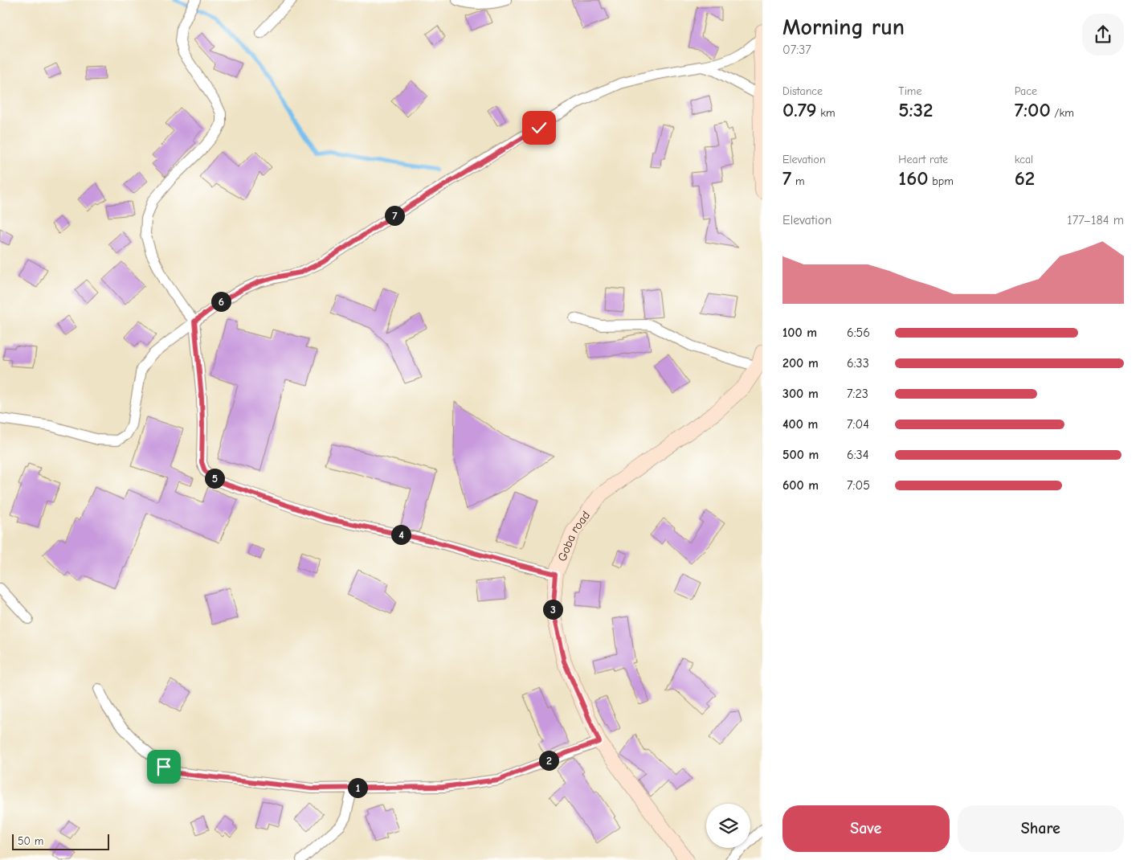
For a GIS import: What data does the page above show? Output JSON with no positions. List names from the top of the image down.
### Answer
{
  "streets": {
    "street": ["Goba road"]
  },
  "scale_bar": "50 m",
  "page": {
    "heading": ["Morning run", "07:37"],
    "stats": [
      ["Distance", "0.79 km"],
      ["Time", "5:32"],
      ["Pace", "7:00 /km"],
      ["Elevation", "7 m"],
      ["Heart rate", "160 bpm"],
      ["kcal", "62"]
    ],
    "chart": ["Elevation", "177–184 m"],
    "pins": [
      "7",
      "6",
      "5",
      "4",
      "3",
      "2",
      "1"
    ],
    "list": [
      {
        "name": "100 m",
        "note": "6:56"
      },
      {
        "name": "200 m",
        "note": "6:33"
      },
      {
        "name": "300 m",
        "note": "7:23"
      },
      {
        "name": "400 m",
        "note": "7:04"
      },
      {
        "name": "500 m",
        "note": "6:34"
      },
      {
        "name": "600 m",
        "note": "7:05"
      }
    ],
    "buttons": ["Save", "Share"],
    "scale": "50 m"
  }
}
